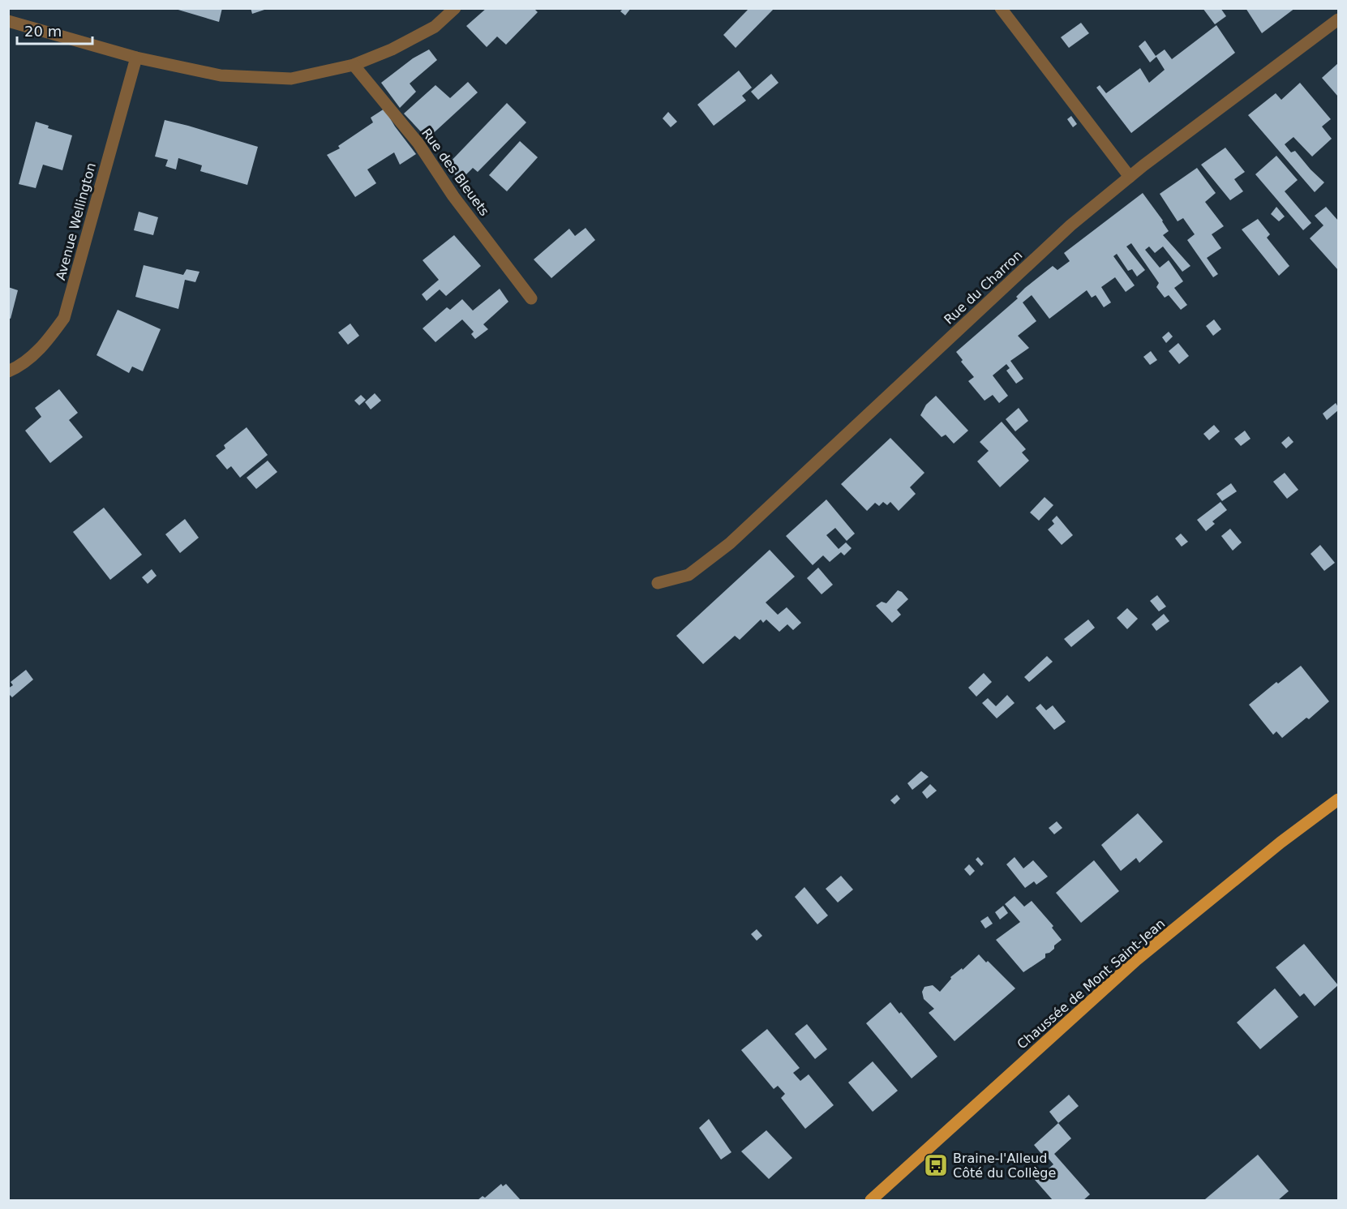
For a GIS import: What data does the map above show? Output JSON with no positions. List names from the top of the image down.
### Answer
{
  "streets": {
    "main road": ["Chaussée de Mont Saint-Jean"],
    "street": ["Rue des Bleuets", "Avenue Wellington", "Rue du Charron"]
  },
  "places": {
    "bus stop": ["Braine-l'Alleud Côté du Collège"]
  },
  "scale_bar": "20 m"
}
